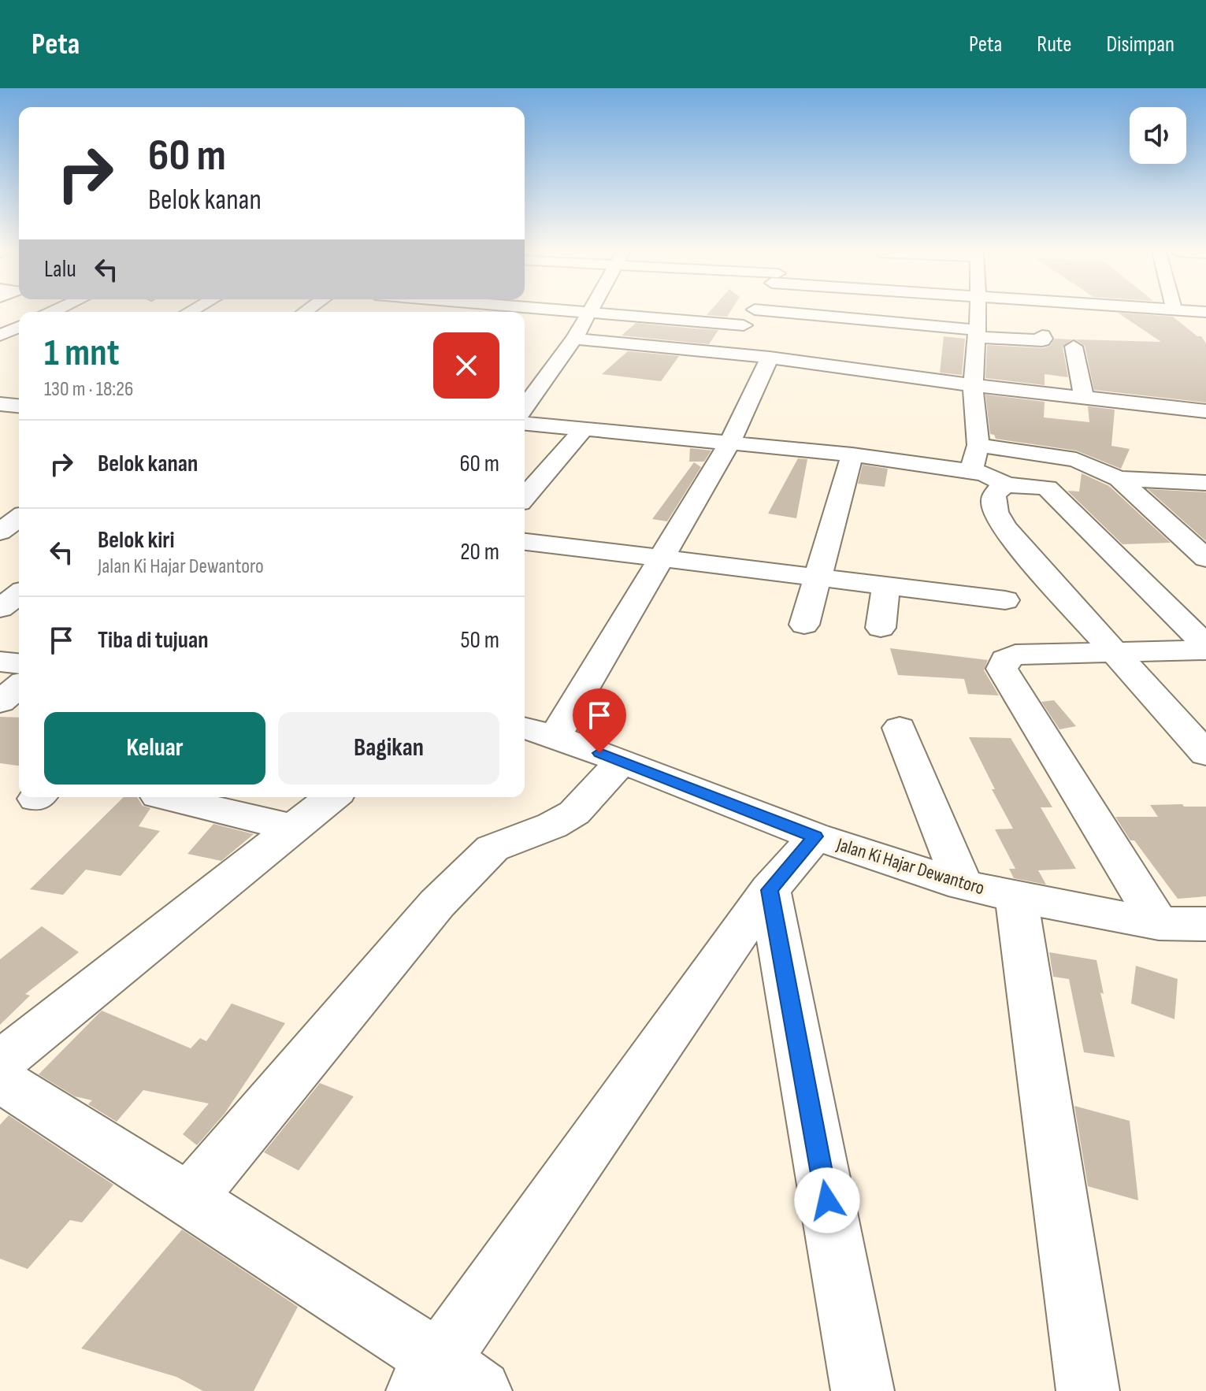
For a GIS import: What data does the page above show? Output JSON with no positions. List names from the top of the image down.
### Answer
{
  "streets": {
    "street": ["Jalan Ki Hajar Dewantoro"]
  },
  "page": {
    "header": "Peta",
    "nav": ["Peta", "Rute", "Disimpan"],
    "turn": ["60 m", "Belok kanan"],
    "then": "Lalu",
    "heading": ["1 mnt", "130 m · 18:26"],
    "list": [
      {
        "name": "Belok kanan",
        "value": "60 m"
      },
      {
        "name": "Belok kiri",
        "note": "Jalan Ki Hajar Dewantoro",
        "value": "20 m"
      },
      {
        "name": "Tiba di tujuan",
        "value": "50 m"
      }
    ],
    "buttons": ["Keluar", "Bagikan"]
  }
}
